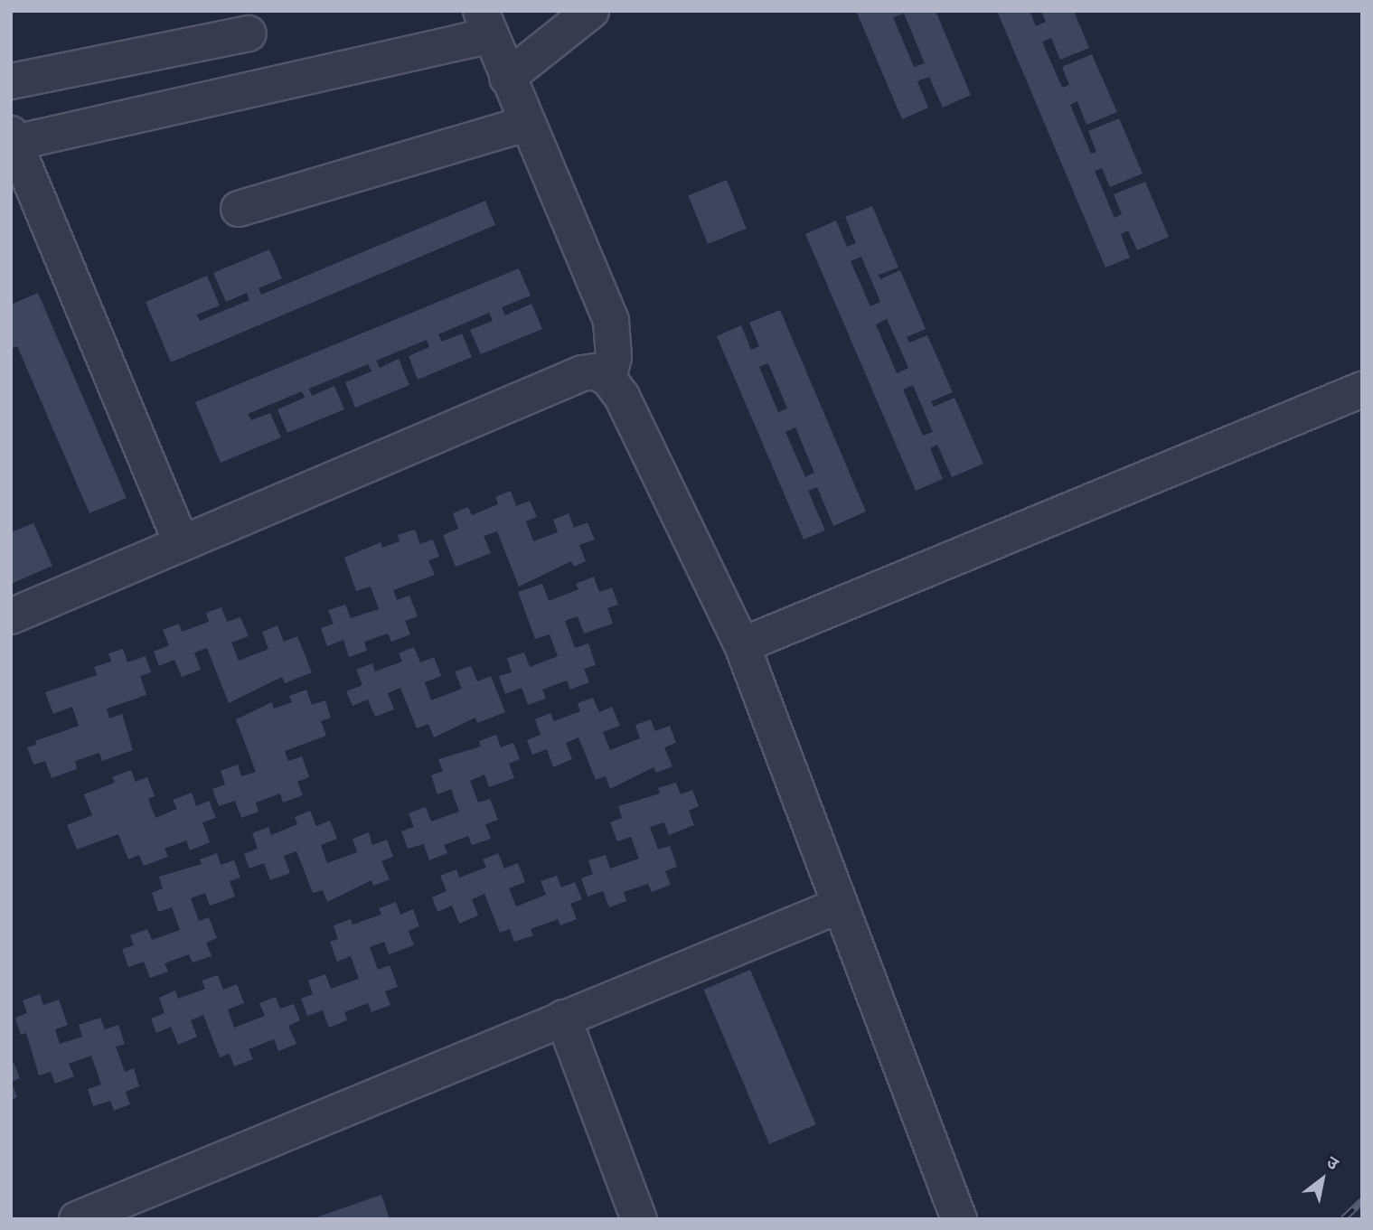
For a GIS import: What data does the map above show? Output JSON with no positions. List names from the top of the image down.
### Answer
{
  "north": "top right"
}
